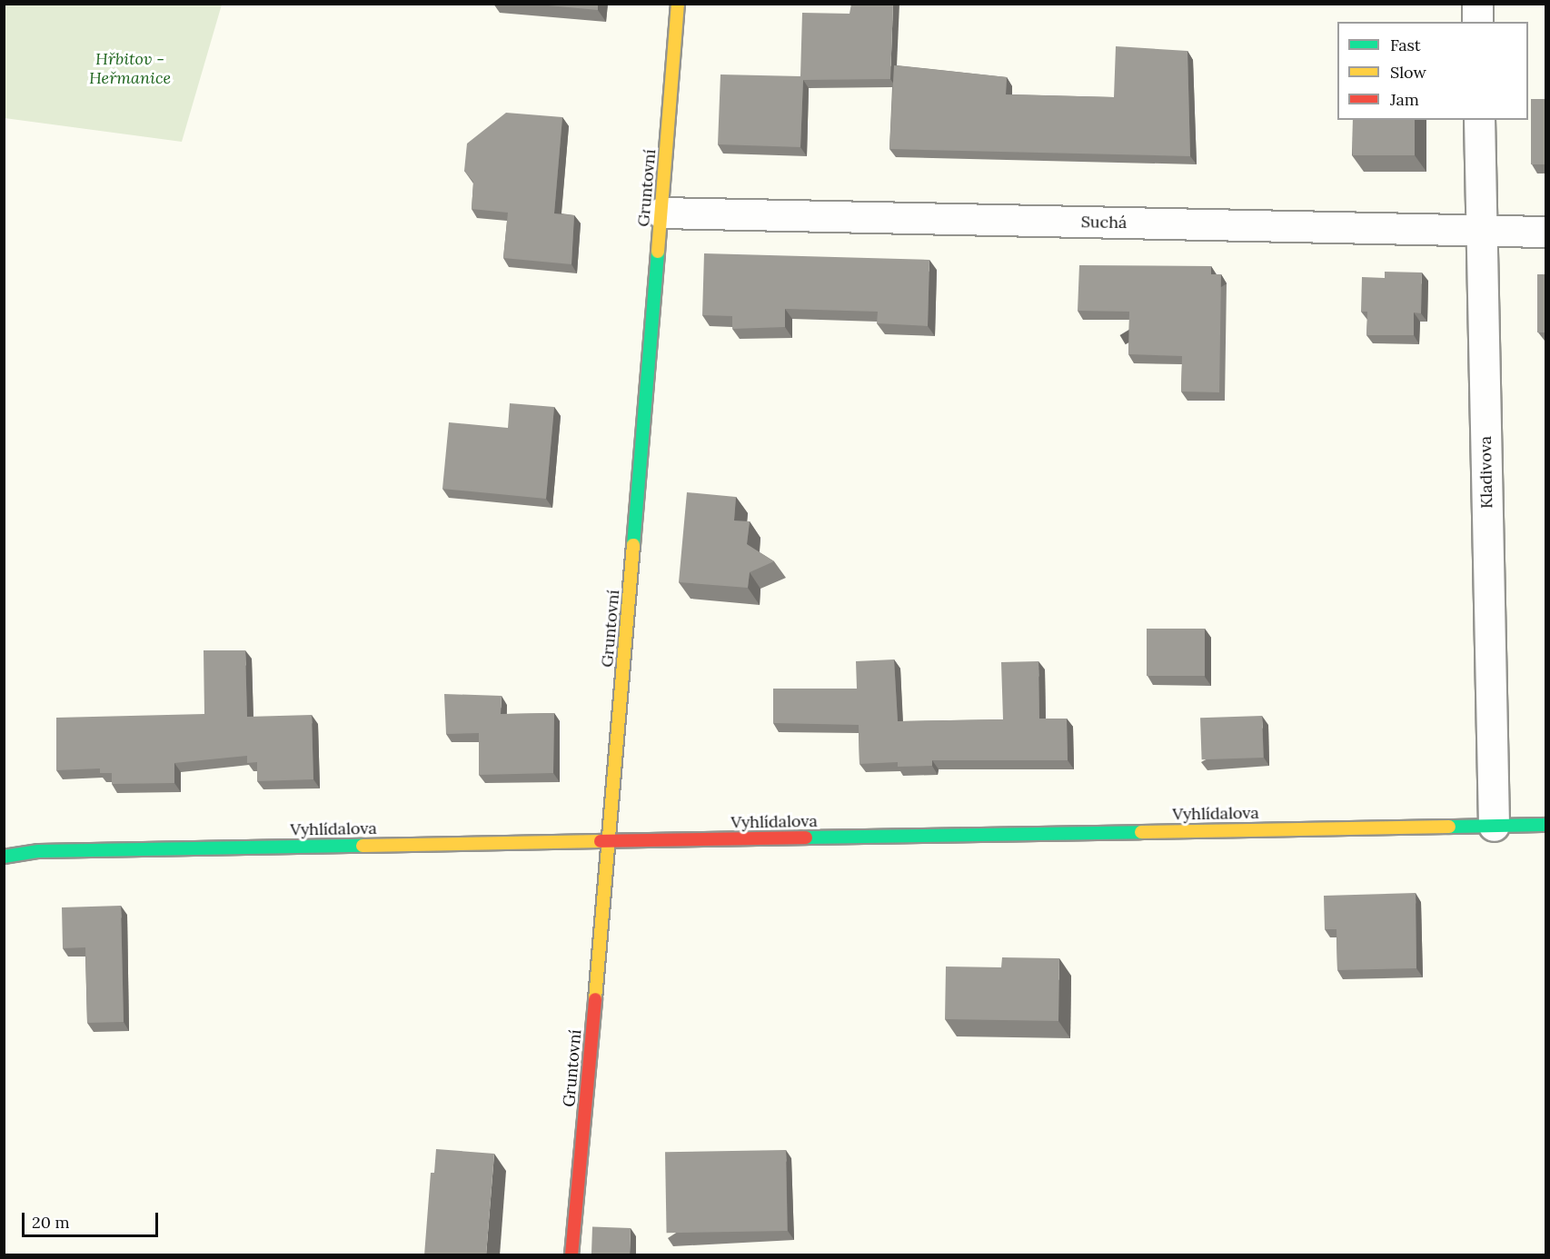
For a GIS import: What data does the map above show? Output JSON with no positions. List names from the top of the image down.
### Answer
{
  "streets": {
    "street": [
      "Gruntovní",
      "Suchá",
      "Kladivova",
      "Vyhlídalova"
    ]
  },
  "crossings": [
    ["Gruntovní", "Suchá"],
    ["Gruntovní", "Vyhlídalova"],
    ["Suchá", "Kladivova"],
    ["Kladivova", "Vyhlídalova"]
  ],
  "parks": ["Hřbitov - Heřmanice"],
  "legend": ["Fast", "Slow", "Jam"],
  "scale_bar": "20 m"
}
